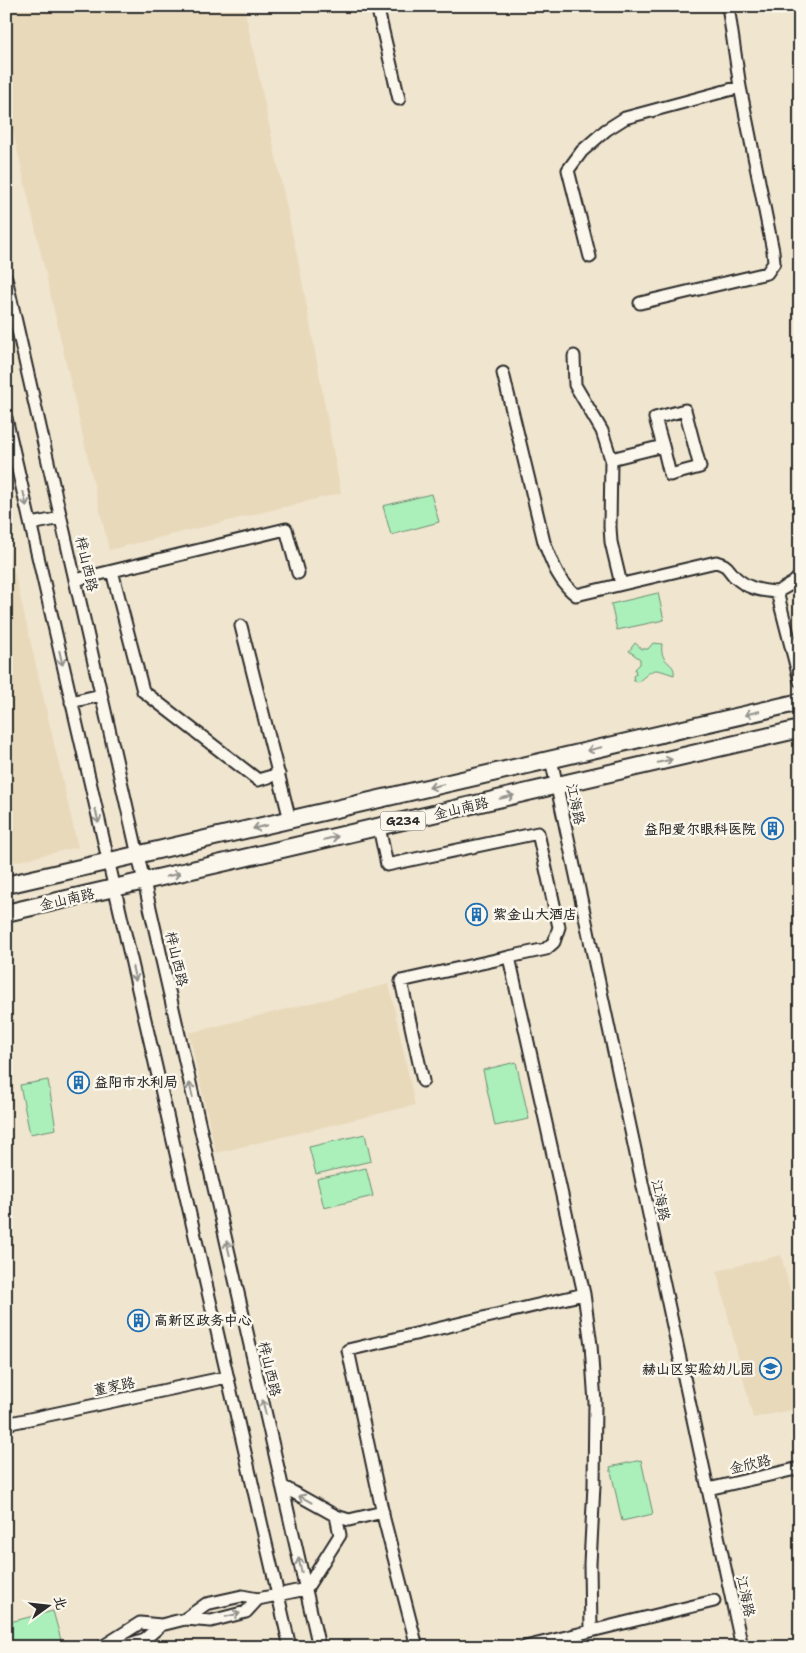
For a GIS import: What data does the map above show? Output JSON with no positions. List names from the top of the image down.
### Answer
{
  "streets": {
    "highway": ["金山南路", "G234"],
    "street": [
      "梓山西路",
      "江海路",
      "董家路",
      "金欣路"
    ]
  },
  "crossings": [
    ["梓山西路", "金山南路"],
    ["江海路", "金山南路"],
    ["江海路", "金欣路"]
  ],
  "places": {
    "building": [
      "益阳爱尔眼科医院",
      "紫金山大酒店",
      "益阳市水利局",
      "高新区政务中心"
    ],
    "school or university": ["赫山区实验幼儿园"]
  },
  "north": "right"
}
